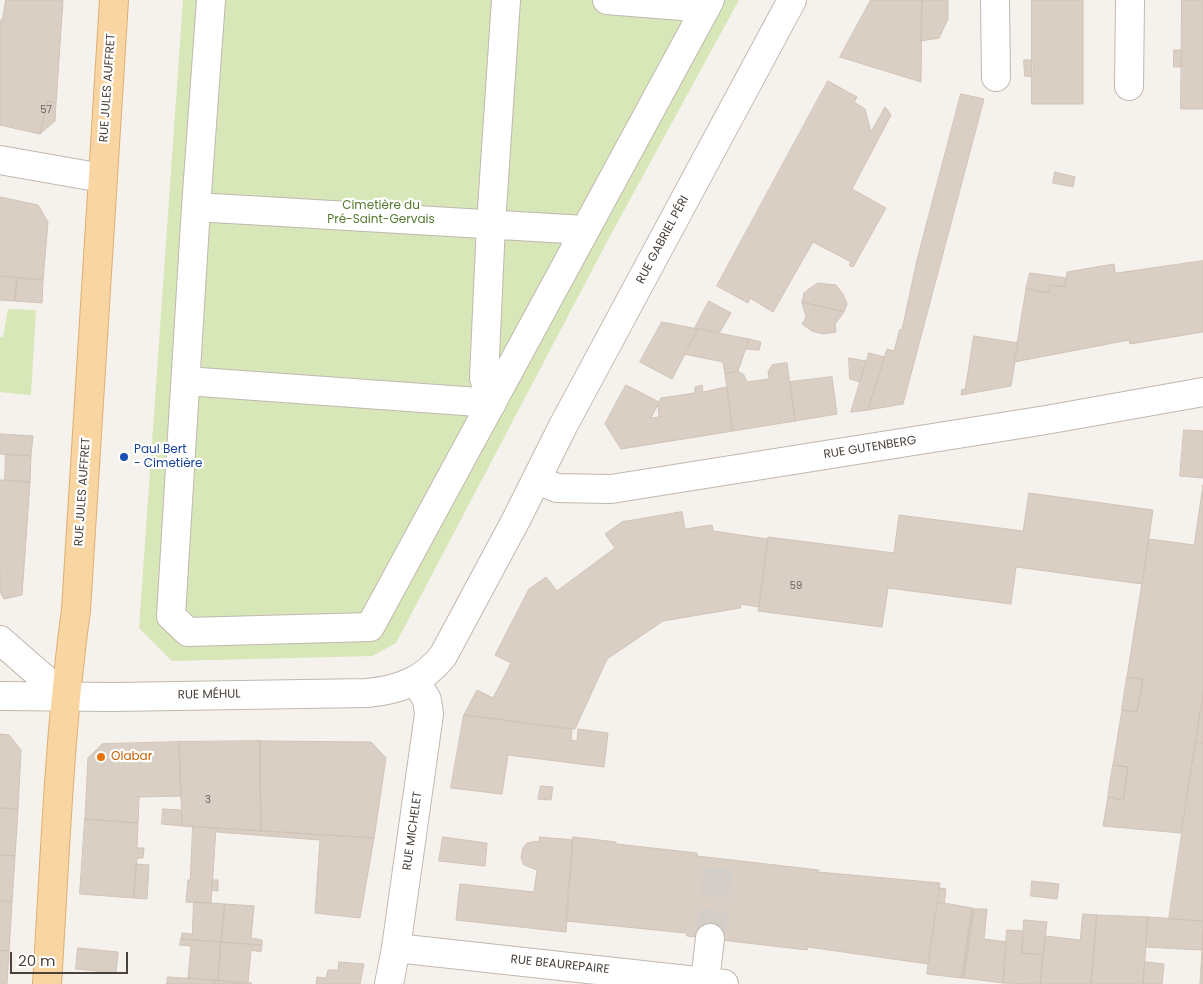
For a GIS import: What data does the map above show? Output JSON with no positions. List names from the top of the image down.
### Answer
{
  "streets": {
    "main road": ["RUE JULES AUFFRET"],
    "street": [
      "RUE GABRIEL PÉRI",
      "RUE GUTENBERG",
      "RUE MÉHUL",
      "RUE MICHELET",
      "RUE BEAUREPAIRE"
    ]
  },
  "crossings": [
    ["RUE JULES AUFFRET", "RUE MÉHUL"],
    ["RUE GABRIEL PÉRI", "RUE GUTENBERG"],
    ["RUE GABRIEL PÉRI", "RUE MÉHUL"],
    ["RUE GABRIEL PÉRI", "RUE MICHELET"],
    ["RUE MÉHUL", "RUE MICHELET"],
    ["RUE MICHELET", "RUE BEAUREPAIRE"]
  ],
  "parks": ["Cimetière du Pré-Saint-Gervais"],
  "places": ["Paul Bert - Cimetière", "Olabar"],
  "house_numbers": ["57", "59", "3"],
  "scale_bar": "20 m"
}
